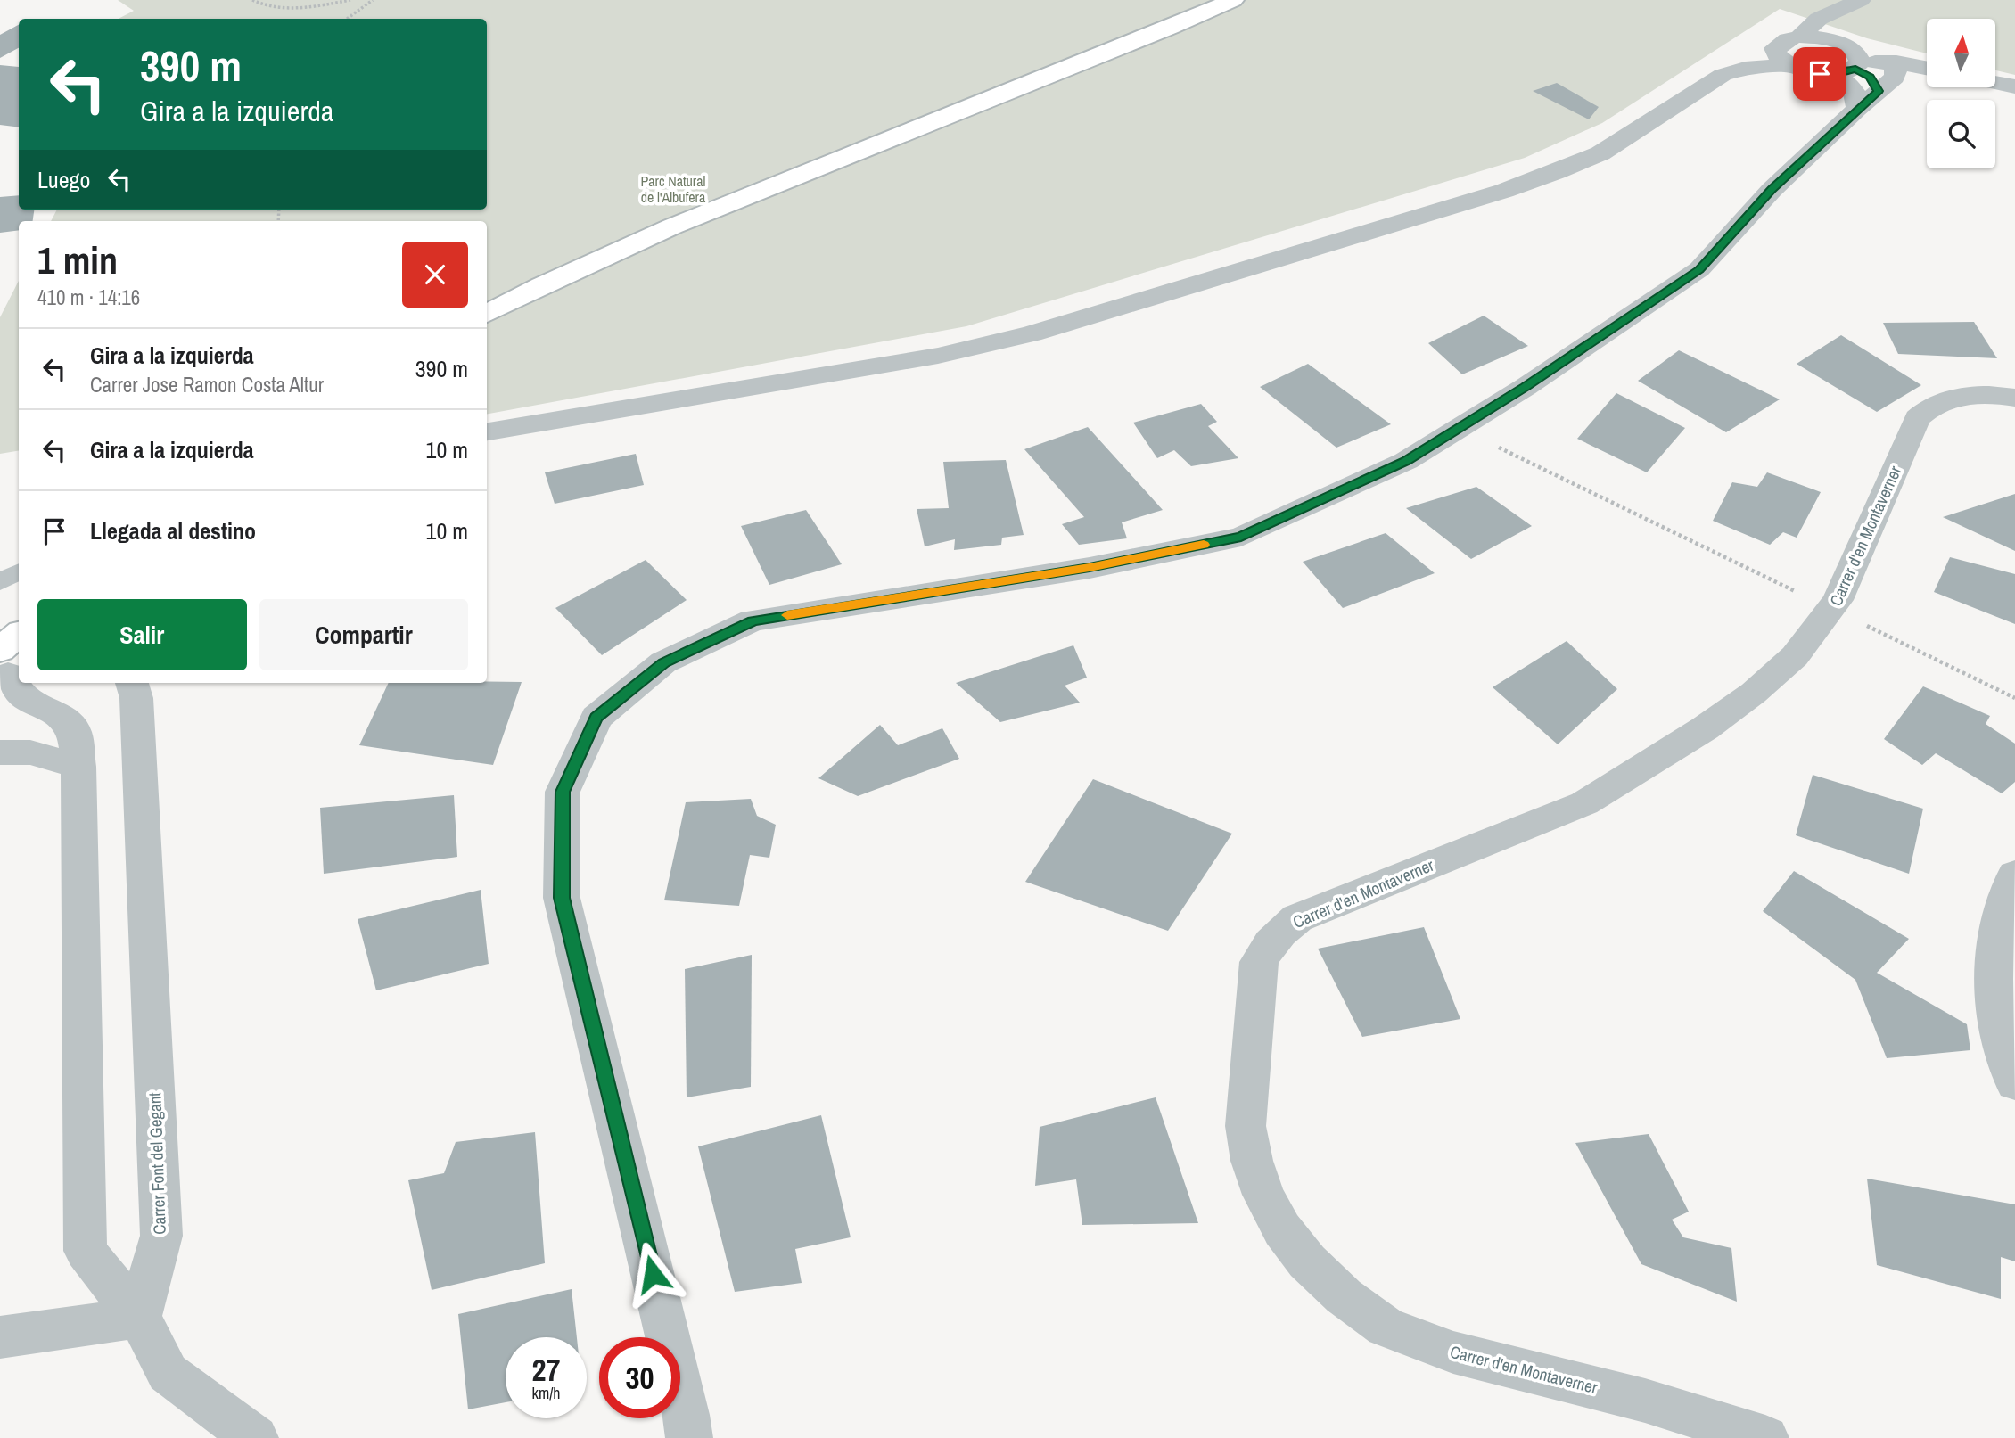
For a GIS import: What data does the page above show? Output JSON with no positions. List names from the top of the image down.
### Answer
{
  "streets": {
    "street": ["Carrer d'en Montaverner", "Carrer Font del Gegant"]
  },
  "parks": ["Parc Natural de l'Albufera"],
  "north": "top",
  "page": {
    "turn": ["390 m", "Gira a la izquierda"],
    "then": "Luego",
    "heading": ["1 min", "410 m · 14:16"],
    "list": [
      {
        "name": "Gira a la izquierda",
        "note": "Carrer Jose Ramon Costa Altur",
        "value": "390 m"
      },
      {
        "name": "Gira a la izquierda",
        "value": "10 m"
      },
      {
        "name": "Llegada al destino",
        "value": "10 m"
      }
    ],
    "buttons": ["Salir", "Compartir"],
    "speed": "27 km/h",
    "limit": "30"
  }
}
